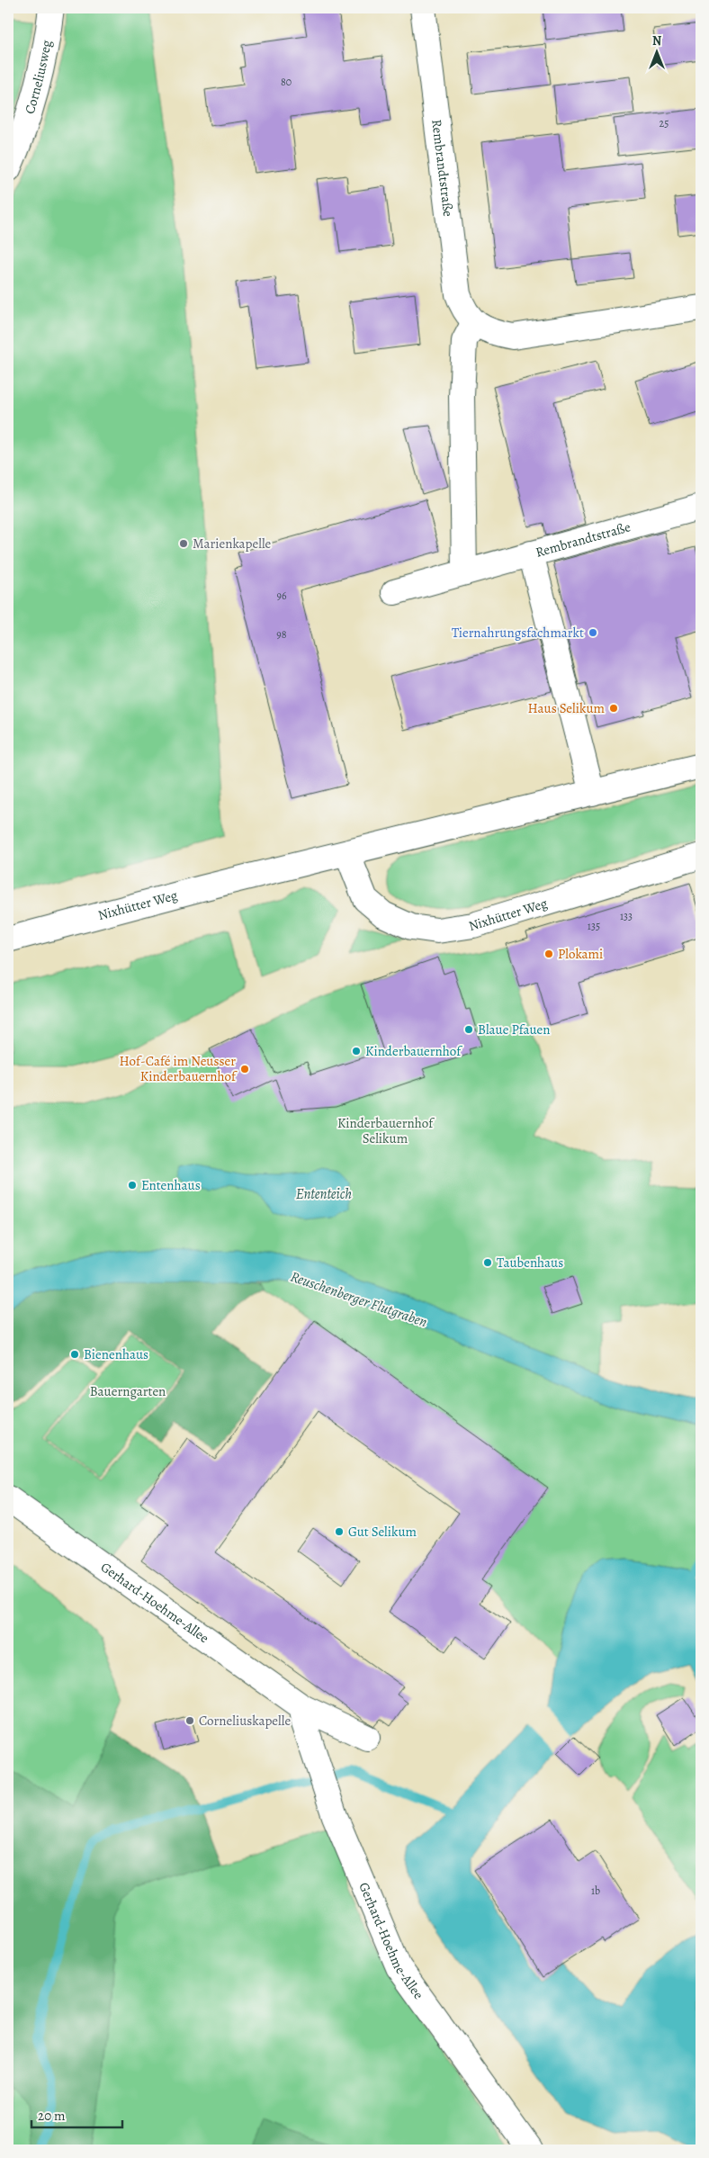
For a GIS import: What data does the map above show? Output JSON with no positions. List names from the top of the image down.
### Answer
{
  "streets": {
    "street": [
      "Corneliusweg",
      "Rembrandtstraße",
      "Nixhütter Weg",
      "Gerhard-Hoehme-Allee"
    ]
  },
  "water": ["Ententeich", "Reuschenberger Flutgraben"],
  "parks": ["Kinderbauernhof Selikum", "Bauerngarten"],
  "places": [
    "Marienkapelle",
    "Tiernahrungsfachmarkt",
    "Haus Selikum",
    "Plokami",
    "Blaue Pfauen",
    "Kinderbauernhof",
    "Hof-Café im Neusser Kinderbauernhof",
    "Entenhaus",
    "Taubenhaus",
    "Bienenhaus",
    "Gut Selikum",
    "Corneliuskapelle"
  ],
  "house_numbers": [
    "80",
    "25",
    "96",
    "98",
    "133",
    "135",
    "1b"
  ],
  "scale_bar": "20 m",
  "north": "top"
}
